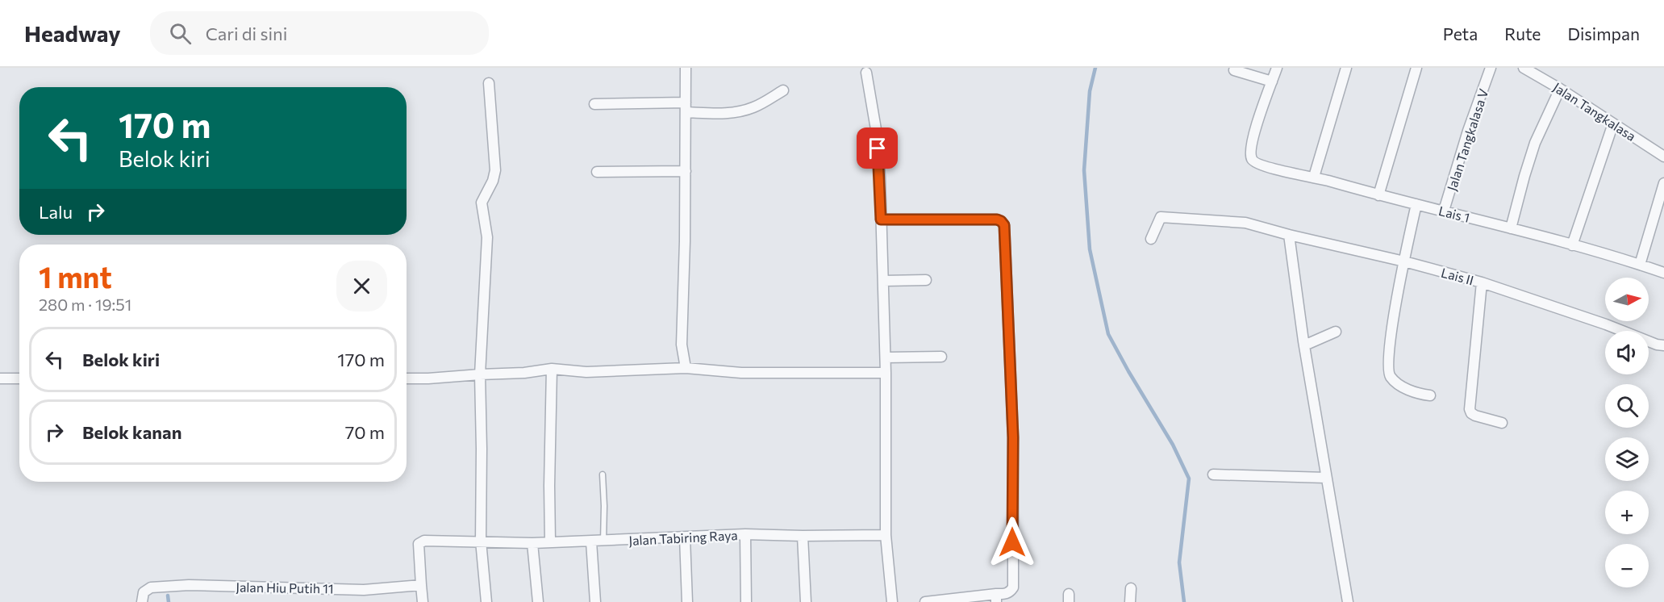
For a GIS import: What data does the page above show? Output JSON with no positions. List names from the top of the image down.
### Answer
{
  "streets": {
    "street": [
      "Jalan Tangkalasa",
      "Jalan Tangkalasa V",
      "Lais 1",
      "Lais II",
      "Jalan Tabiring Raya",
      "Jalan Hiu Putih 11"
    ]
  },
  "crossings": [
    ["Jalan Tangkalasa V", "Lais 1"],
    ["Jalan Tabiring Raya", "Jalan Hiu Putih 11"]
  ],
  "north": "right",
  "page": {
    "header": "Headway",
    "search": "Cari di sini",
    "nav": ["Peta", "Rute", "Disimpan"],
    "turn": ["170 m", "Belok kiri"],
    "then": "Lalu",
    "heading": ["1 mnt", "280 m · 19:51"],
    "map_buttons": ["+", "−"],
    "list": [
      {
        "name": "Belok kiri",
        "value": "170 m"
      },
      {
        "name": "Belok kanan",
        "value": "70 m"
      }
    ]
  }
}
